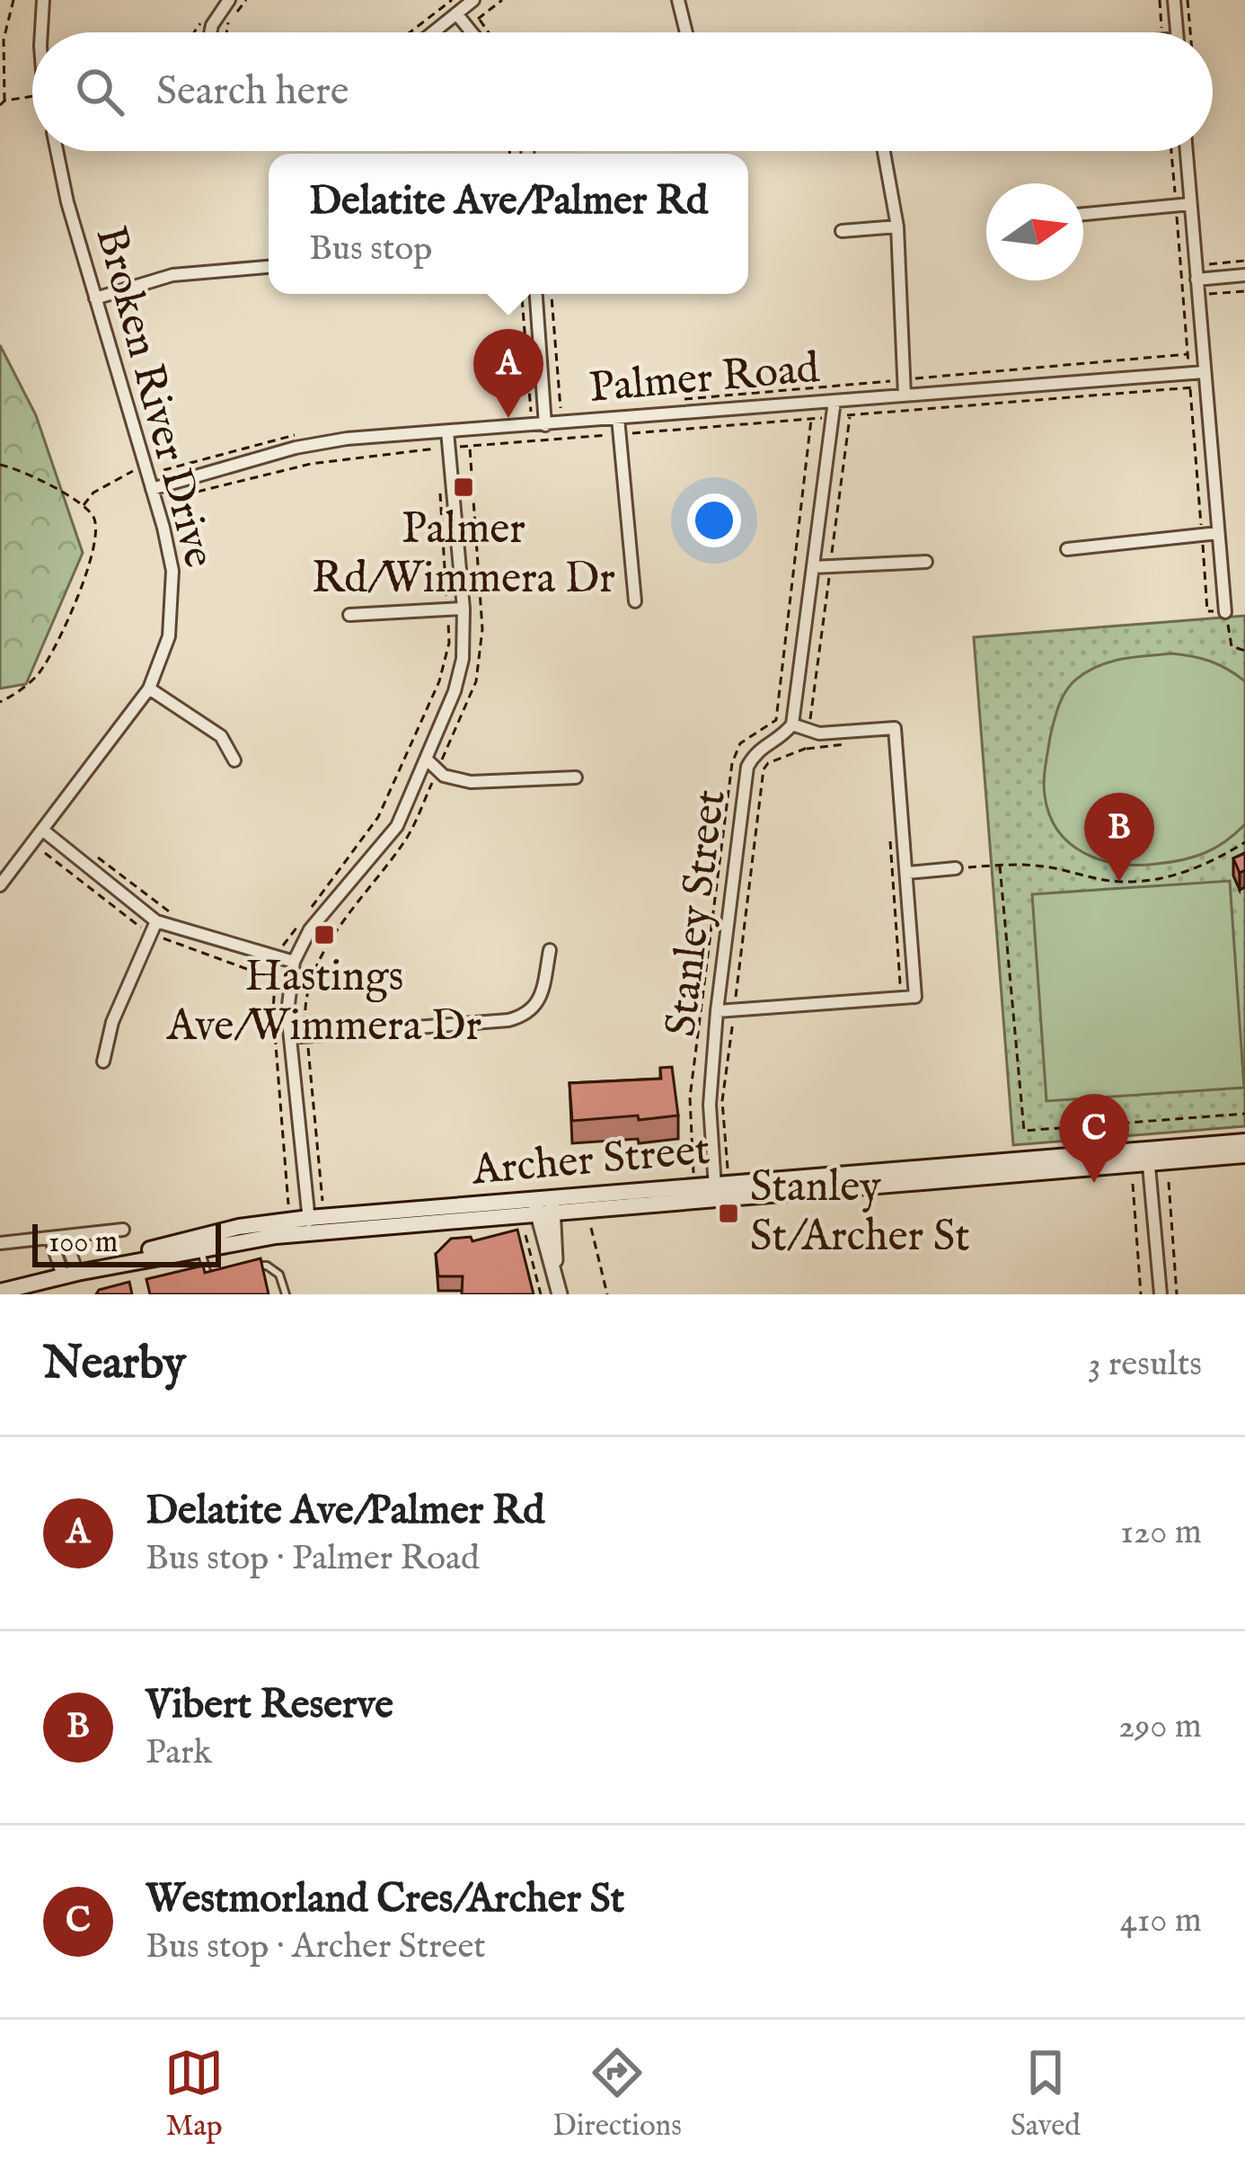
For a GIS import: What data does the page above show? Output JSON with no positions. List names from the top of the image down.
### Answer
{
  "streets": {
    "main road": ["Archer Street"],
    "street": ["Palmer Road", "Broken River Drive", "Stanley Street"]
  },
  "crossings": [
    ["Palmer Road", "Broken River Drive"],
    ["Stanley Street", "Archer Street"]
  ],
  "places": {
    "transit": ["Palmer Rd/Wimmera Dr", "Hastings Ave/Wimmera Dr", "Stanley St/Archer St"]
  },
  "scale_bar": "100 m",
  "north": "right",
  "page": {
    "search": "Search here",
    "popup": ["Delatite Ave/Palmer Rd", "Bus stop"],
    "pins": ["A", "B", "C"],
    "scale": "100 m",
    "heading": ["Nearby", "3 results"],
    "list": [
      {
        "mark": "A",
        "name": "Delatite Ave/Palmer Rd",
        "note": "Bus stop · Palmer Road",
        "value": "120 m"
      },
      {
        "mark": "B",
        "name": "Vibert Reserve",
        "note": "Park",
        "value": "290 m"
      },
      {
        "mark": "C",
        "name": "Westmorland Cres/Archer St",
        "note": "Bus stop · Archer Street",
        "value": "410 m"
      }
    ],
    "nav": ["Map", "Directions", "Saved"]
  }
}
